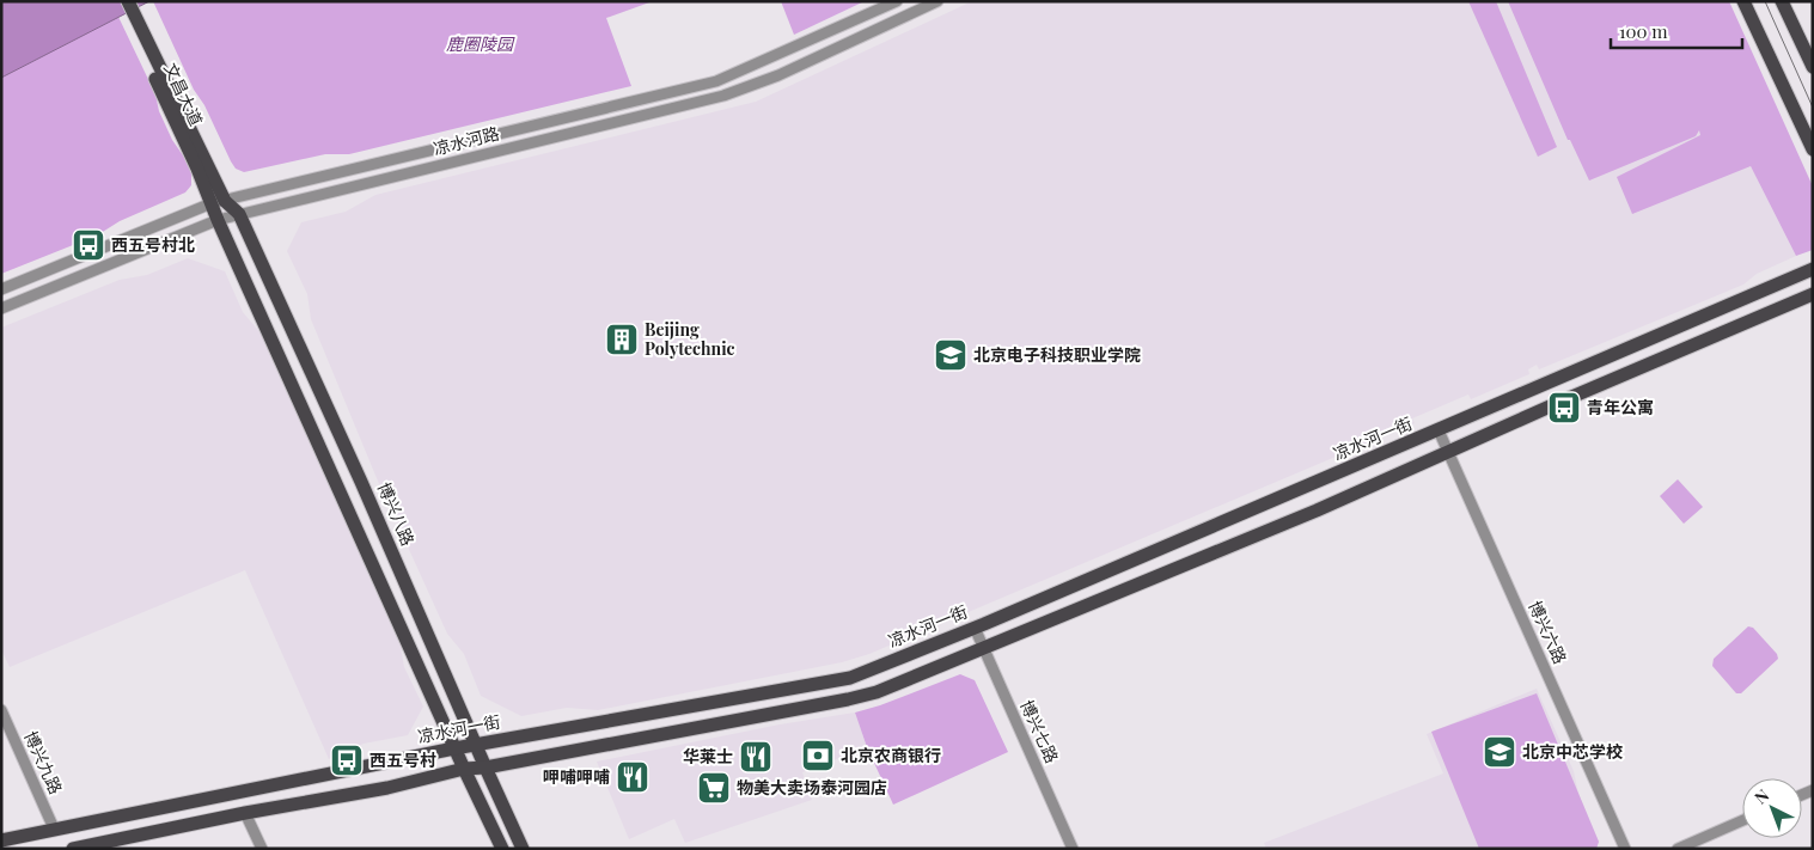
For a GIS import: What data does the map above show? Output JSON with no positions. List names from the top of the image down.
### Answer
{
  "streets": {
    "main road": ["文昌大道", "凉水河一街", "博兴八路"],
    "street": [
      "凉水河路",
      "博兴六路",
      "博兴七路",
      "博兴九路"
    ]
  },
  "crossings": [
    ["文昌大道", "凉水河路"],
    ["文昌大道", "博兴八路"],
    ["凉水河路", "博兴八路"],
    ["凉水河一街", "博兴八路"],
    ["凉水河一街", "博兴六路"],
    ["凉水河一街", "博兴七路"],
    ["凉水河一街", "博兴九路"]
  ],
  "parks": ["鹿圈陵园"],
  "places": {
    "bus stop": ["西五号村北", "青年公寓", "西五号村"],
    "building": ["Beijing Polytechnic"],
    "school or university": ["北京电子科技职业学院", "北京中芯学校"],
    "bank": ["北京农商银行"],
    "restaurant": ["华莱士", "呷哺呷哺"],
    "supermarket": ["物美大卖场泰河园店"]
  },
  "scale_bar": "100 m",
  "north": "top left"
}
